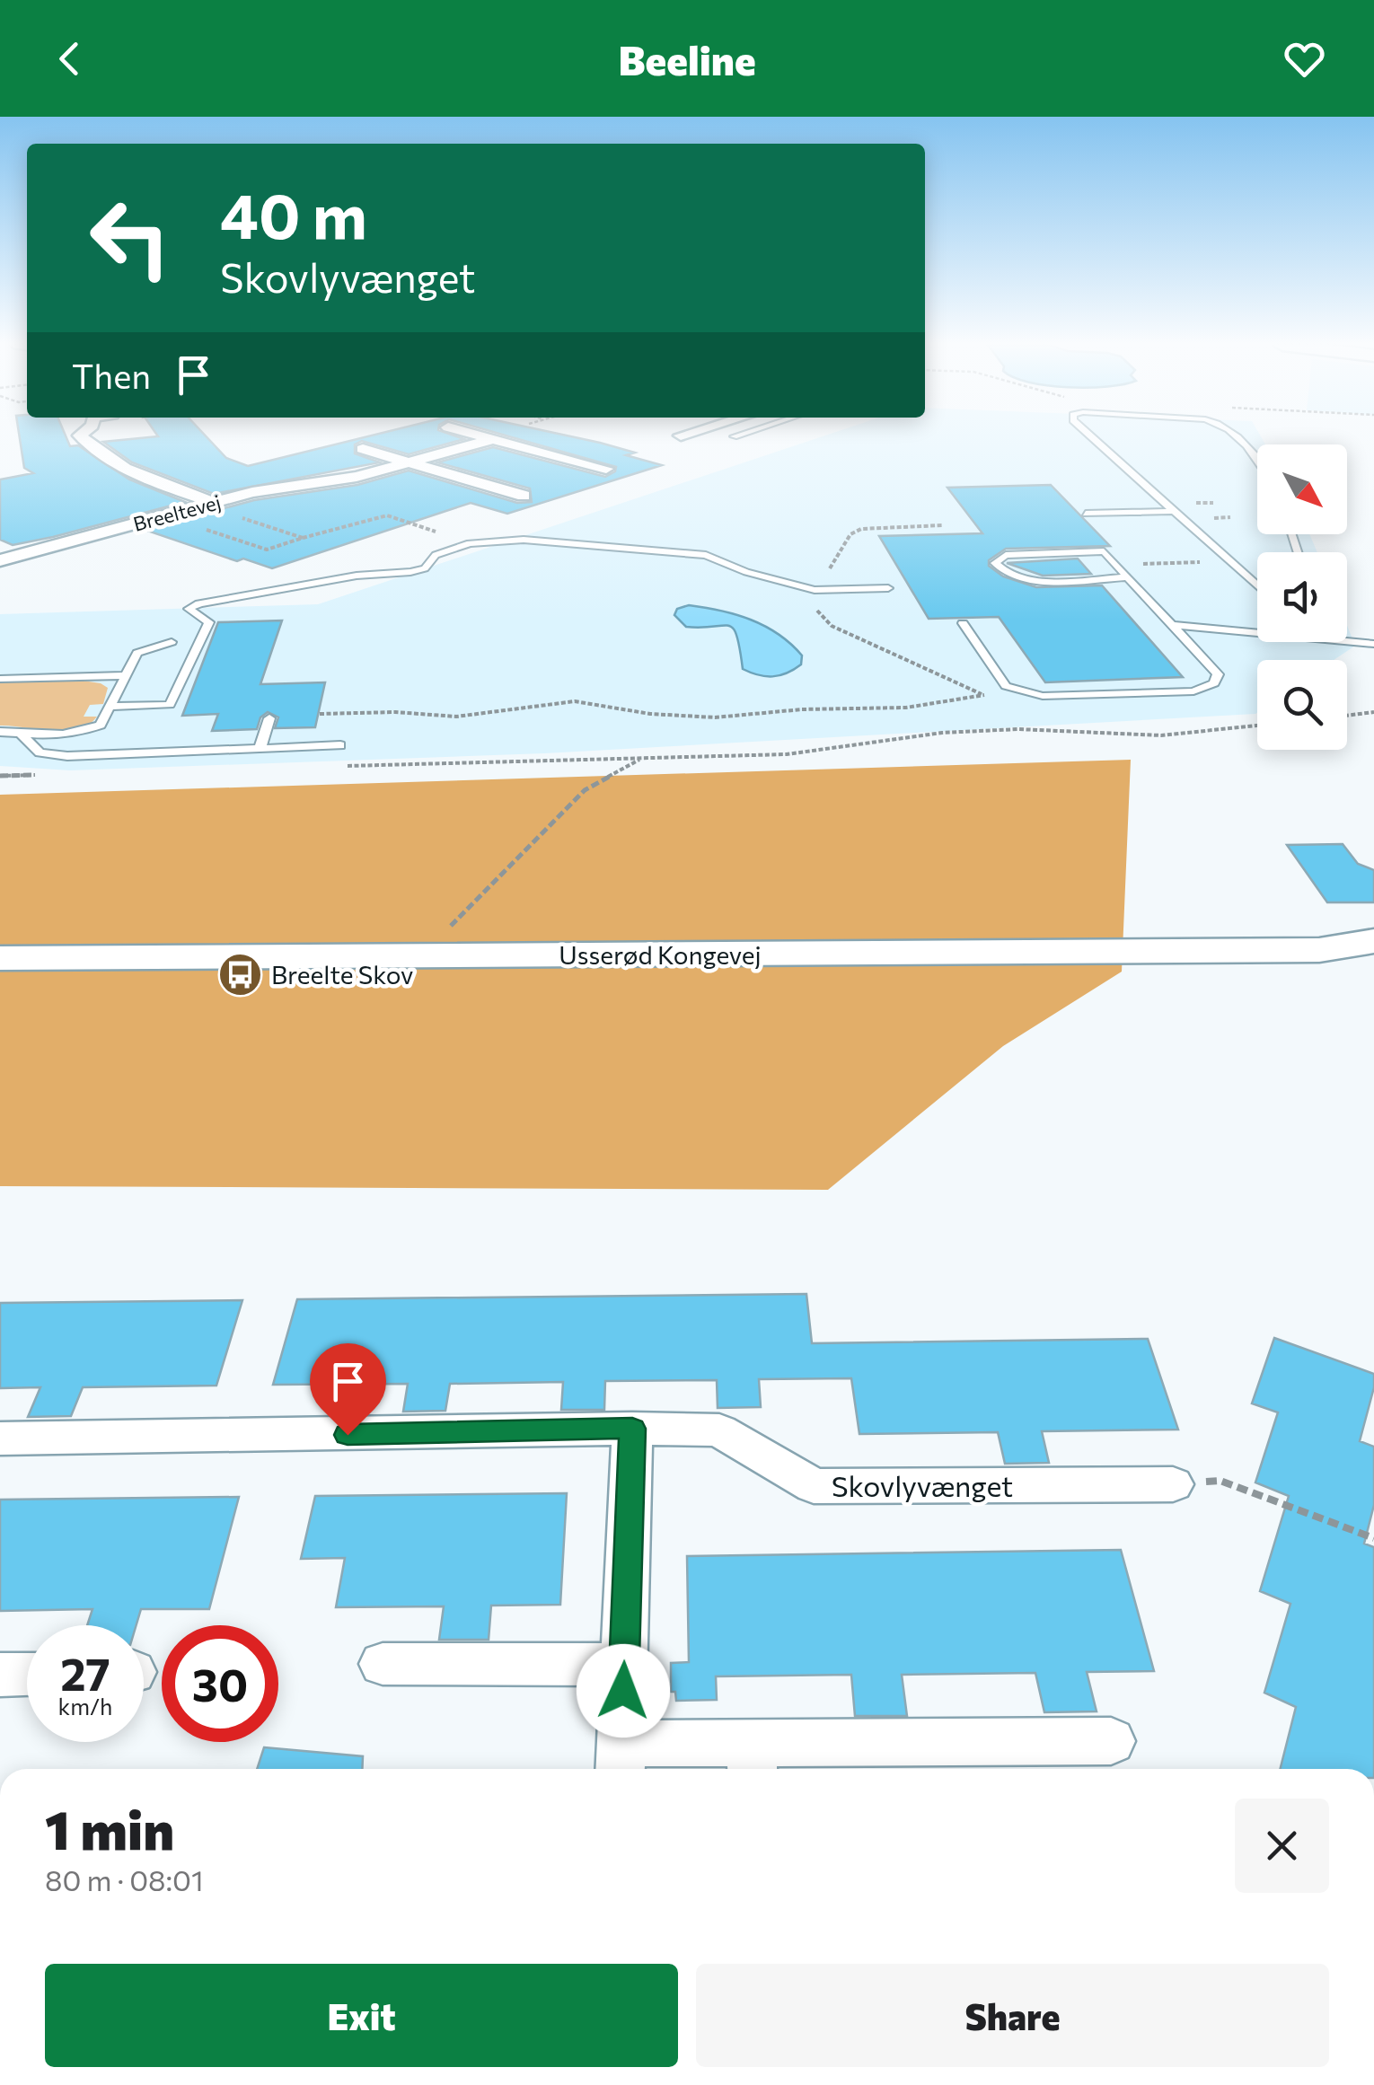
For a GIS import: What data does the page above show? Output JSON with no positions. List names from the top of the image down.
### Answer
{
  "streets": {
    "main road": ["Usserød Kongevej"],
    "street": ["Breeltevej", "Skovlyvænget"]
  },
  "places": {
    "bus stop": ["Breelte Skov"]
  },
  "north": "bottom right",
  "page": {
    "header": "Beeline",
    "turn": ["40 m", "Skovlyvænget"],
    "then": "Then",
    "speed": "27 km/h",
    "limit": "30",
    "heading": ["1 min", "80 m · 08:01"],
    "buttons": ["Exit", "Share"]
  }
}
